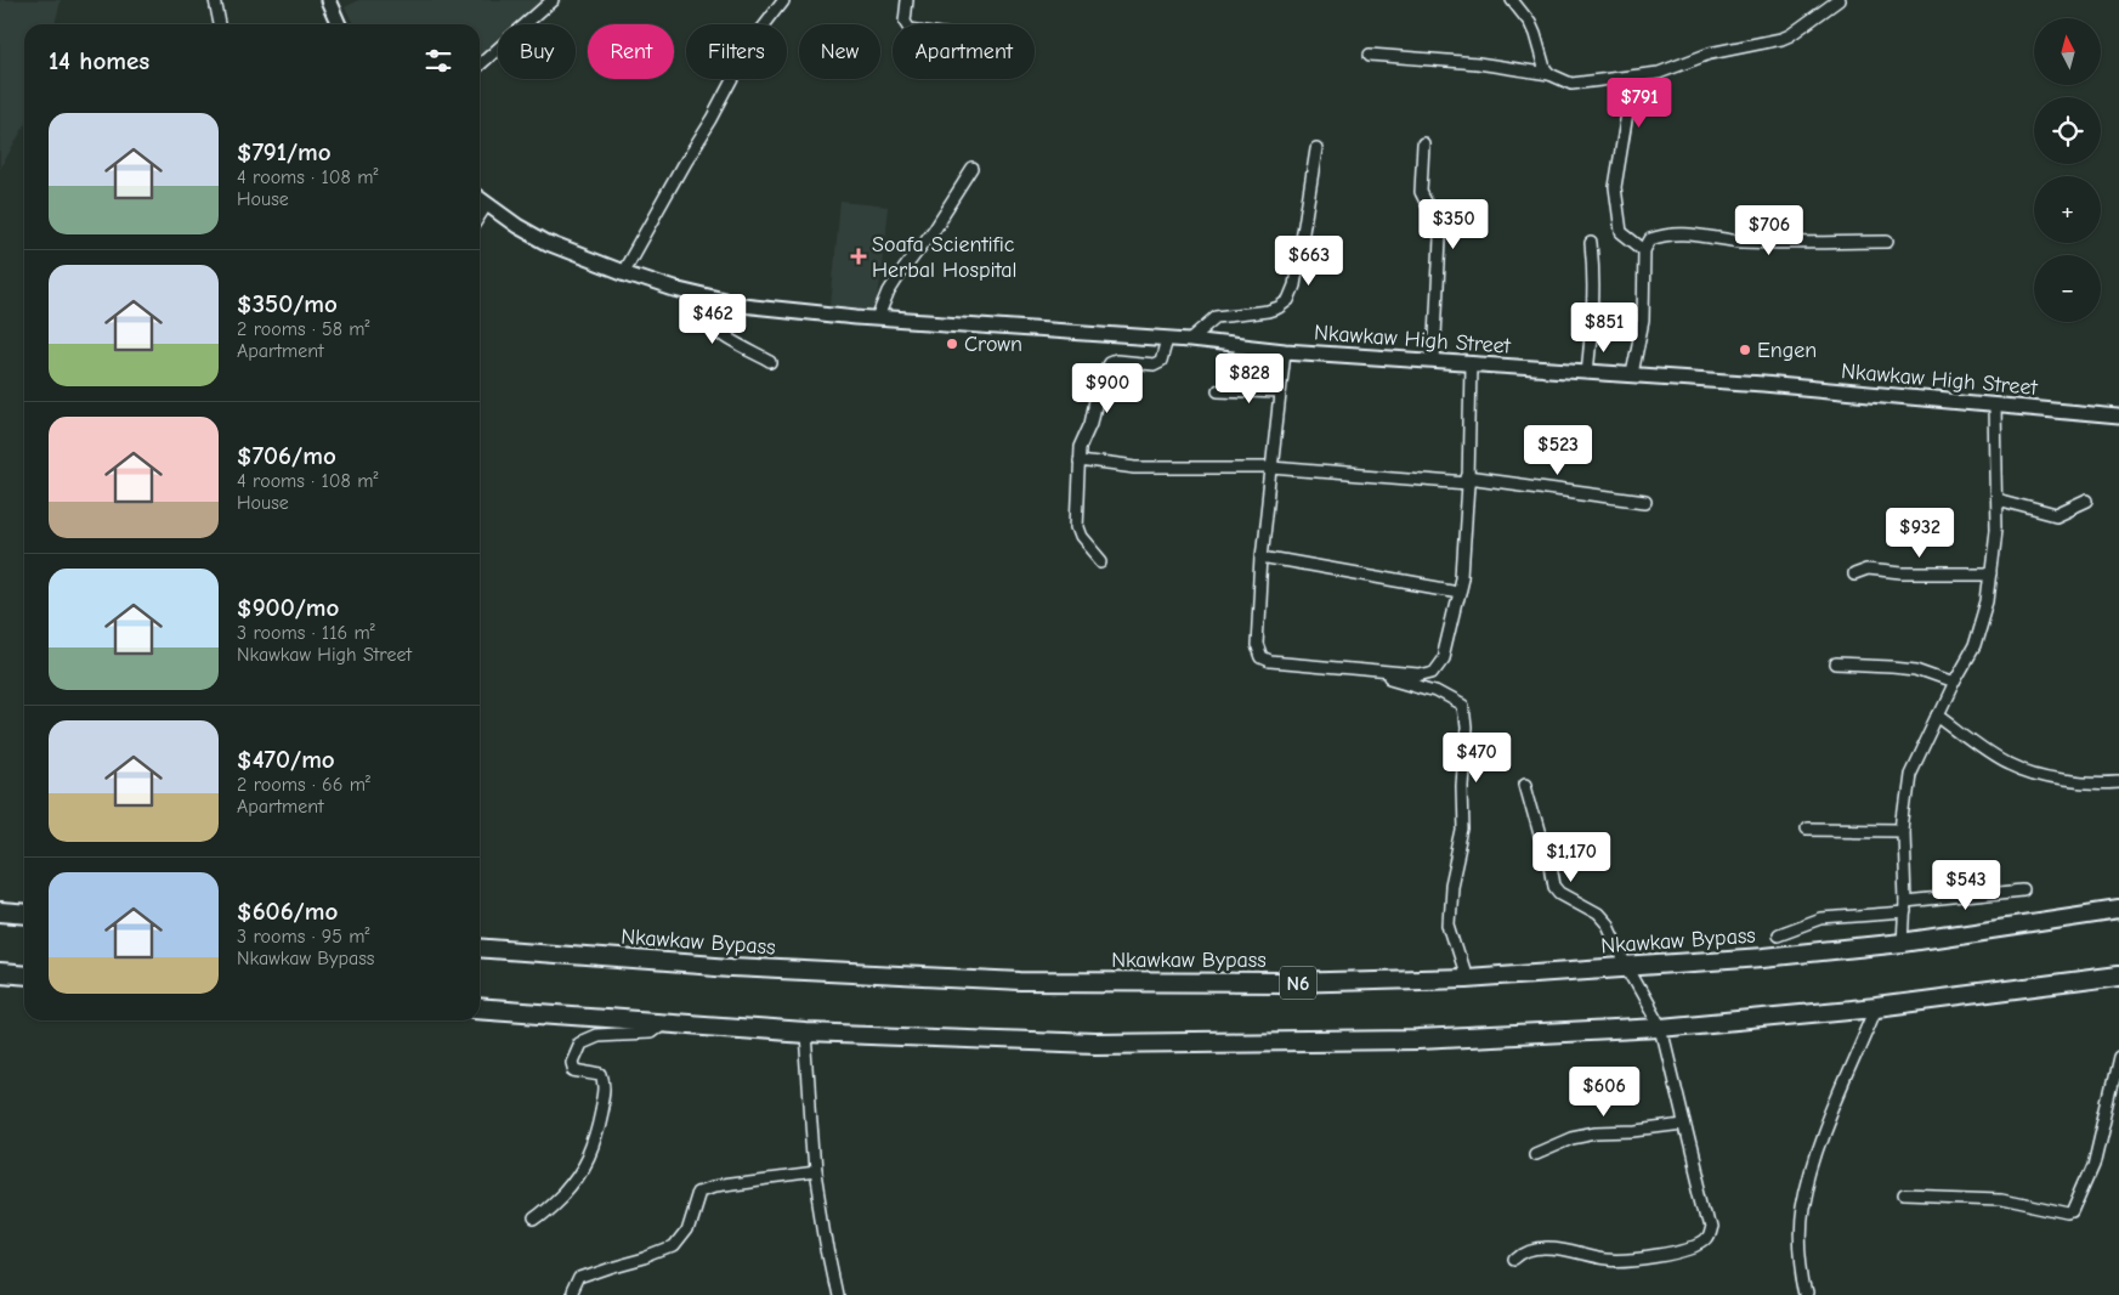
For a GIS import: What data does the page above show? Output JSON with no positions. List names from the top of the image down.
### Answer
{
  "streets": {
    "highway": ["Nkawkaw Bypass", "N6"],
    "main road": ["Nkawkaw High Street"]
  },
  "places": {
    "health": ["Soafa Scientific Herbal Hospital"],
    "other": ["Crown", "Engen"]
  },
  "north": "top",
  "page": {
    "map_buttons": ["+", "−"],
    "chip": [
      "Buy",
      "Rent",
      "Filters",
      "New",
      "Apartment"
    ],
    "heading": "14 homes",
    "price": [
      "$791",
      "$350",
      "$706",
      "$663",
      "$462",
      "$851",
      "$828",
      "$900",
      "$523",
      "$932",
      "$470",
      "$1,170",
      "$543",
      "$606"
    ],
    "list": [
      {
        "name": "$791/mo",
        "note": "4 rooms · 108 m² · House"
      },
      {
        "name": "$350/mo",
        "note": "2 rooms · 58 m² · Apartment"
      },
      {
        "name": "$706/mo",
        "note": "4 rooms · 108 m² · House"
      },
      {
        "name": "$900/mo",
        "note": "3 rooms · 116 m² · Nkawkaw High Street"
      },
      {
        "name": "$470/mo",
        "note": "2 rooms · 66 m² · Apartment"
      },
      {
        "name": "$606/mo",
        "note": "3 rooms · 95 m² · Nkawkaw Bypass"
      }
    ]
  }
}
